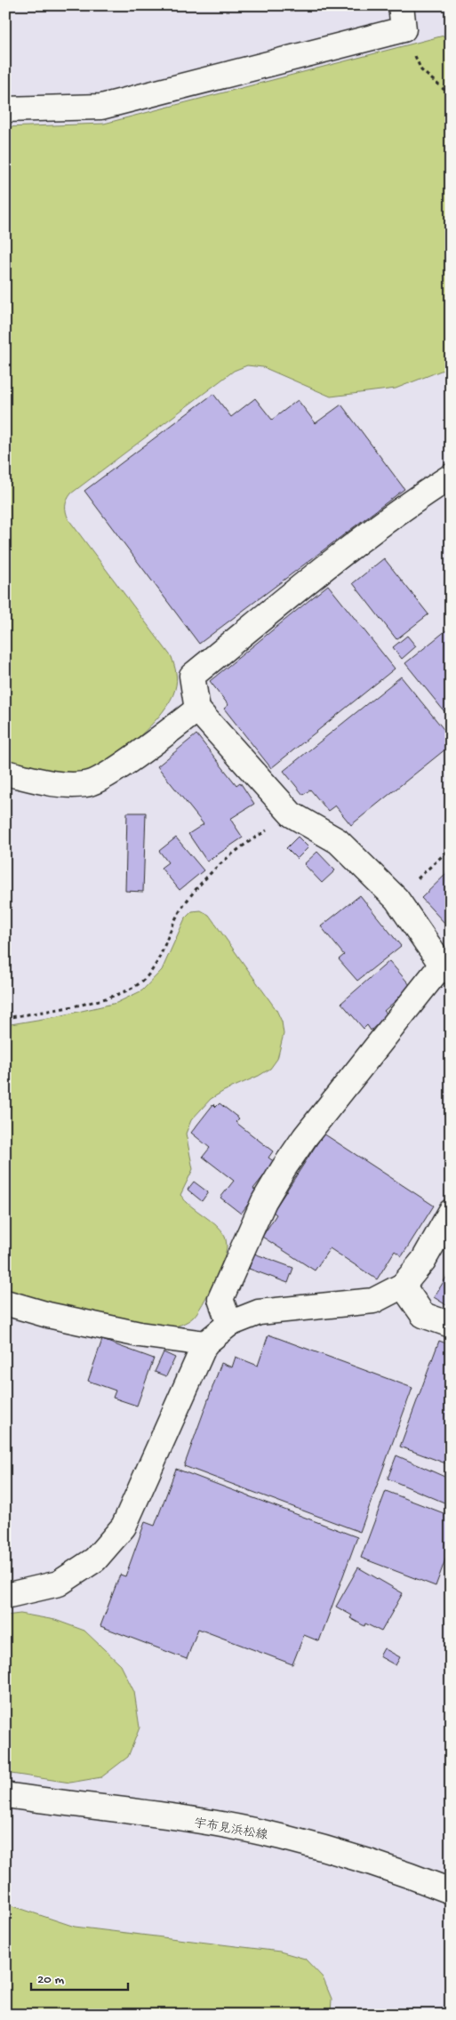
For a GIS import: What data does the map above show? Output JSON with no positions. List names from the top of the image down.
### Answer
{
  "streets": {
    "street": ["宇布見浜松線"]
  },
  "scale_bar": "20 m"
}
